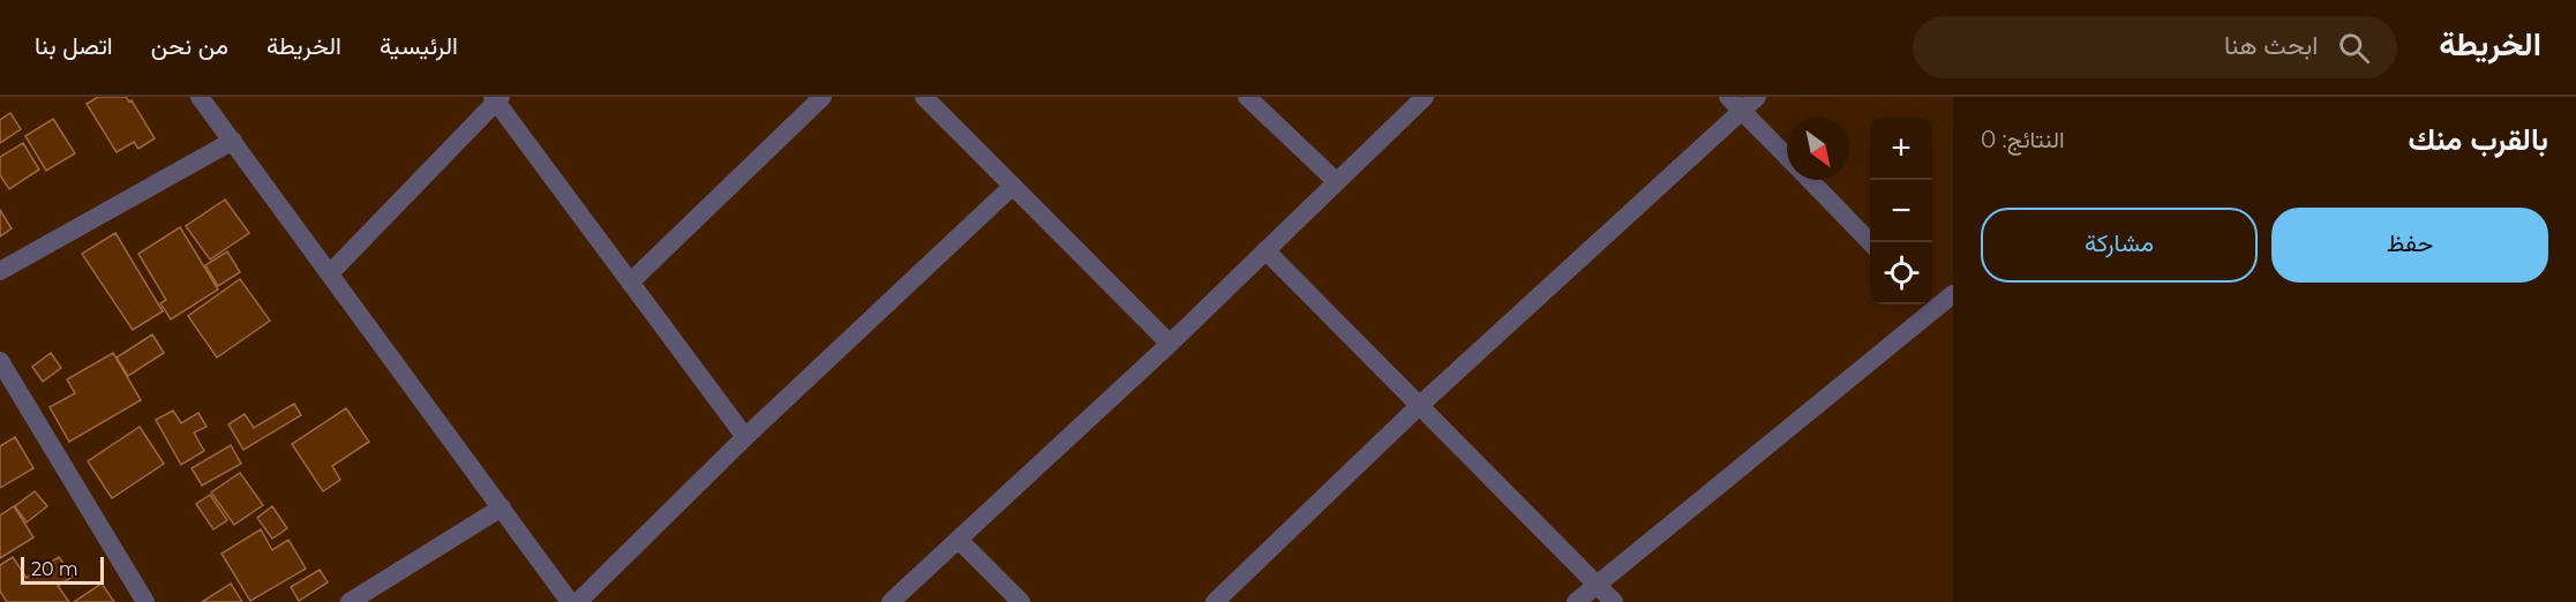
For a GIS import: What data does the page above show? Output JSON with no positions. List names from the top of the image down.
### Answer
{
  "scale_bar": "20 m",
  "north": "bottom right",
  "page": {
    "header": "الخريطة",
    "search": "ابحث هنا",
    "nav": [
      "الرئيسية",
      "الخريطة",
      "من نحن",
      "اتصل بنا"
    ],
    "heading": ["بالقرب منك", "النتائج: 0"],
    "map_buttons": ["+", "−"],
    "buttons": ["حفظ", "مشاركة"],
    "scale": "20 m"
  }
}
